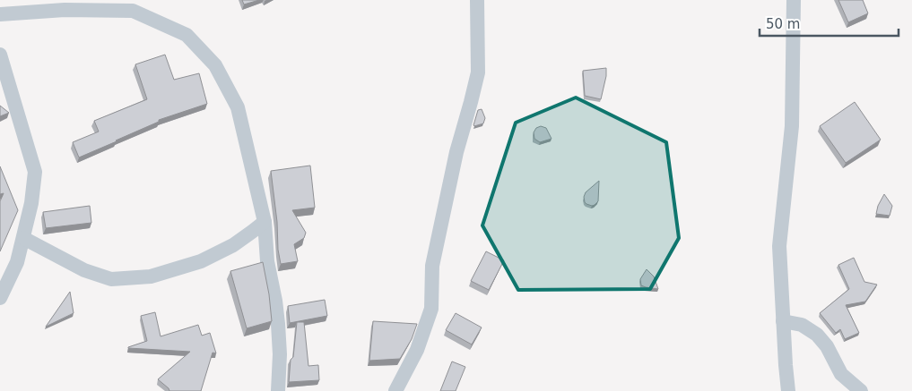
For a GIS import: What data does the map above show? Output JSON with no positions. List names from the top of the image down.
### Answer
{
  "scale_bar": "50 m"
}
